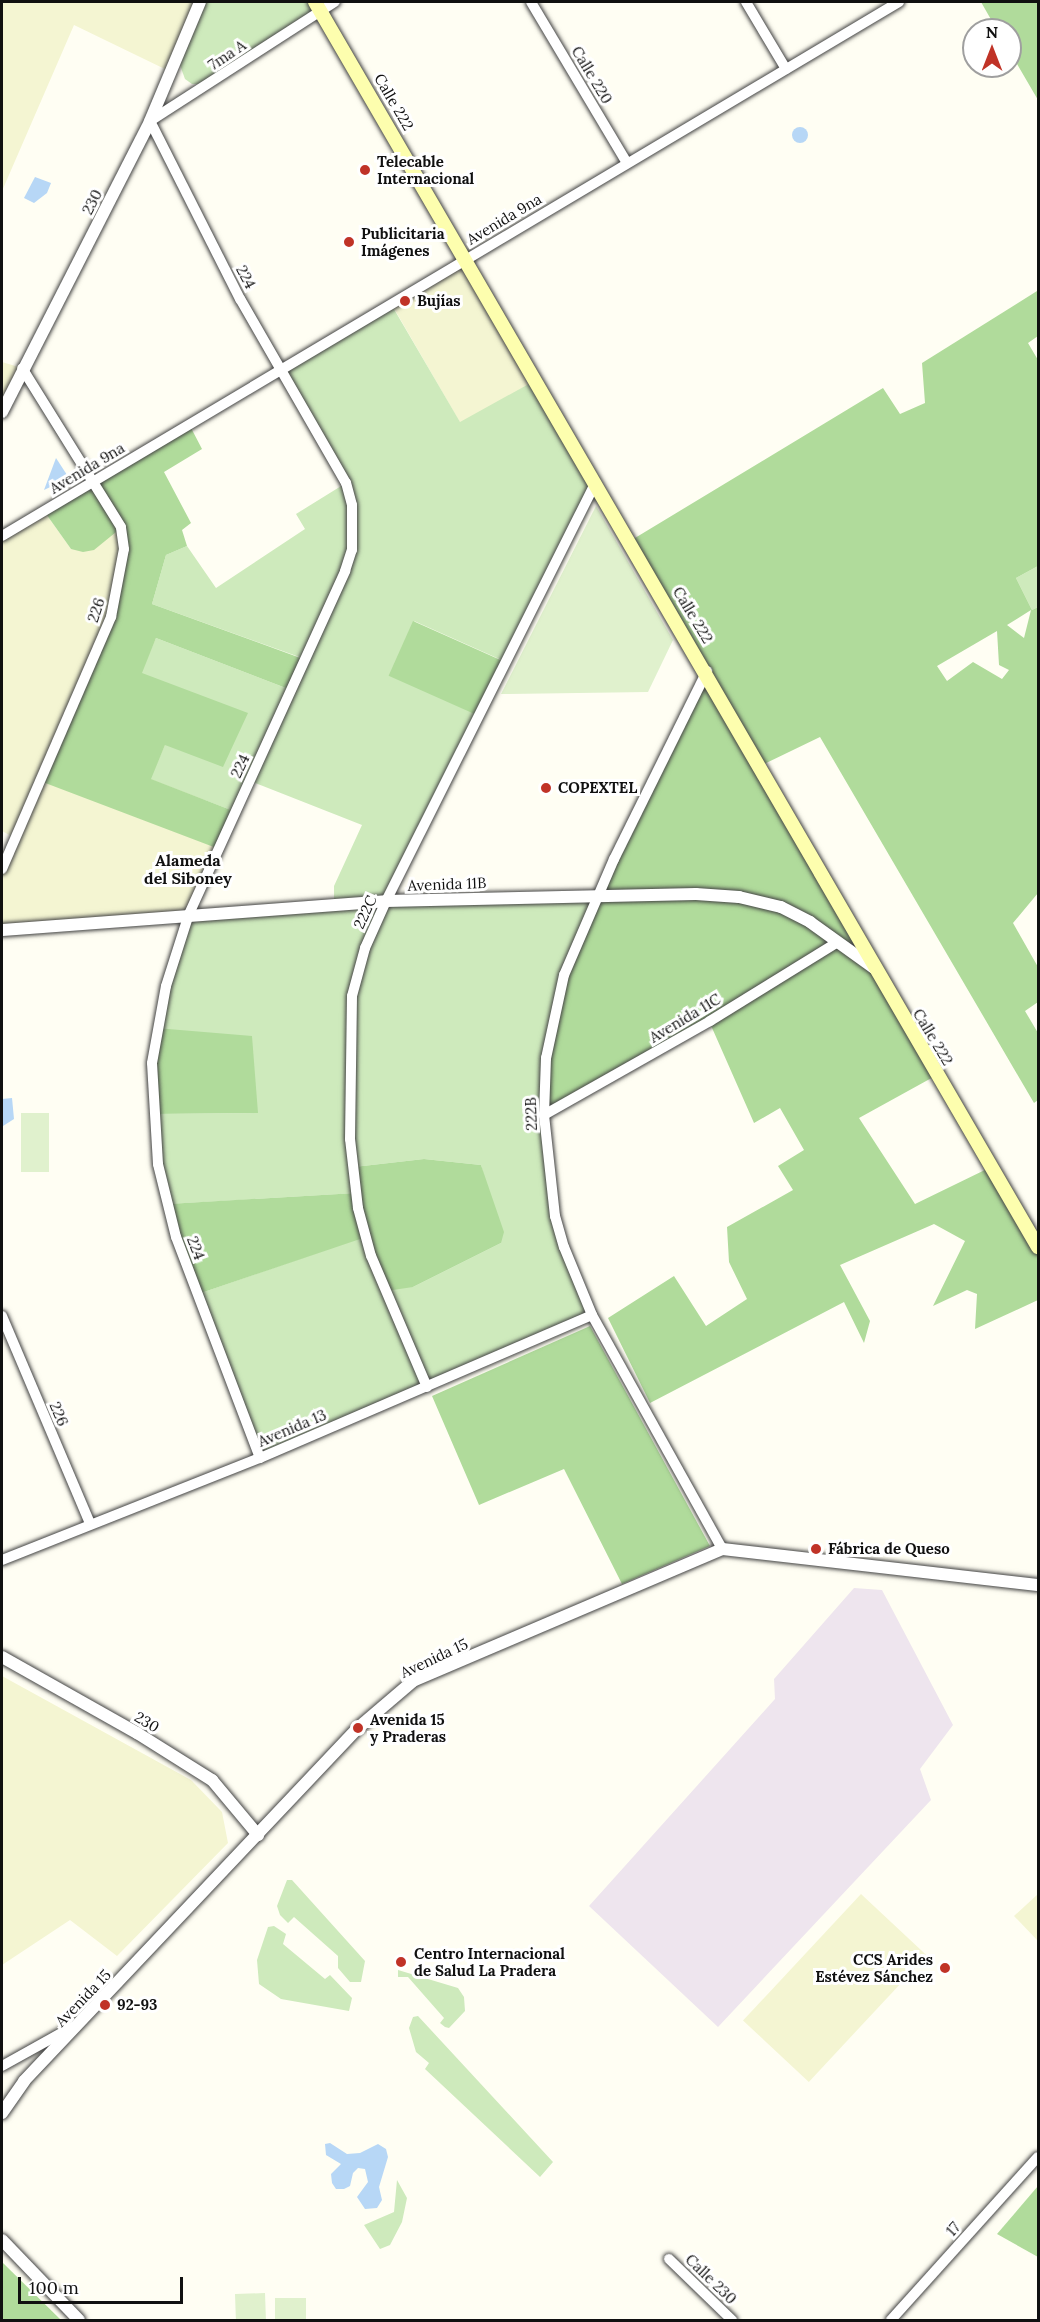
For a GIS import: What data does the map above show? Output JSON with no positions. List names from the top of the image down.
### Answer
{
  "streets": {
    "main road": ["Calle 222"],
    "street": [
      "7ma A",
      "Calle 220",
      "230",
      "Avenida 9na",
      "224",
      "226",
      "Avenida 11B",
      "222C",
      "Avenida 11C",
      "222B",
      "Avenida 13",
      "Avenida 15",
      "17",
      "Calle 230"
    ]
  },
  "crossings": [
    ["7ma A", "Calle 222"],
    ["7ma A", "230"],
    ["7ma A", "224"],
    ["Calle 220", "Avenida 9na"],
    ["Calle 222", "Avenida 9na"],
    ["Calle 222", "Avenida 11B"],
    ["Calle 222", "222C"],
    ["Calle 222", "222B"],
    ["230", "224"],
    ["230", "226"],
    ["230", "Avenida 15"],
    ["Avenida 9na", "224"],
    ["Avenida 9na", "226"],
    ["224", "Avenida 11B"],
    ["224", "Avenida 13"],
    ["226", "Avenida 13"],
    ["Avenida 11B", "222C"],
    ["Avenida 11B", "Avenida 11C"],
    ["Avenida 11B", "222B"],
    ["222C", "Avenida 13"],
    ["Avenida 11C", "222B"],
    ["222B", "Avenida 13"],
    ["222B", "Avenida 15"]
  ],
  "districts": ["Alameda del Siboney"],
  "places": [
    "Telecable Internacional",
    "Publicitaria Imágenes",
    "Bujías",
    "COPEXTEL",
    "Fábrica de Queso",
    "Avenida 15 y Praderas",
    "Centro Internacional de Salud La Pradera",
    "CCS Arides Estévez Sánchez",
    "92-93"
  ],
  "scale_bar": "100 m",
  "north": "top"
}
